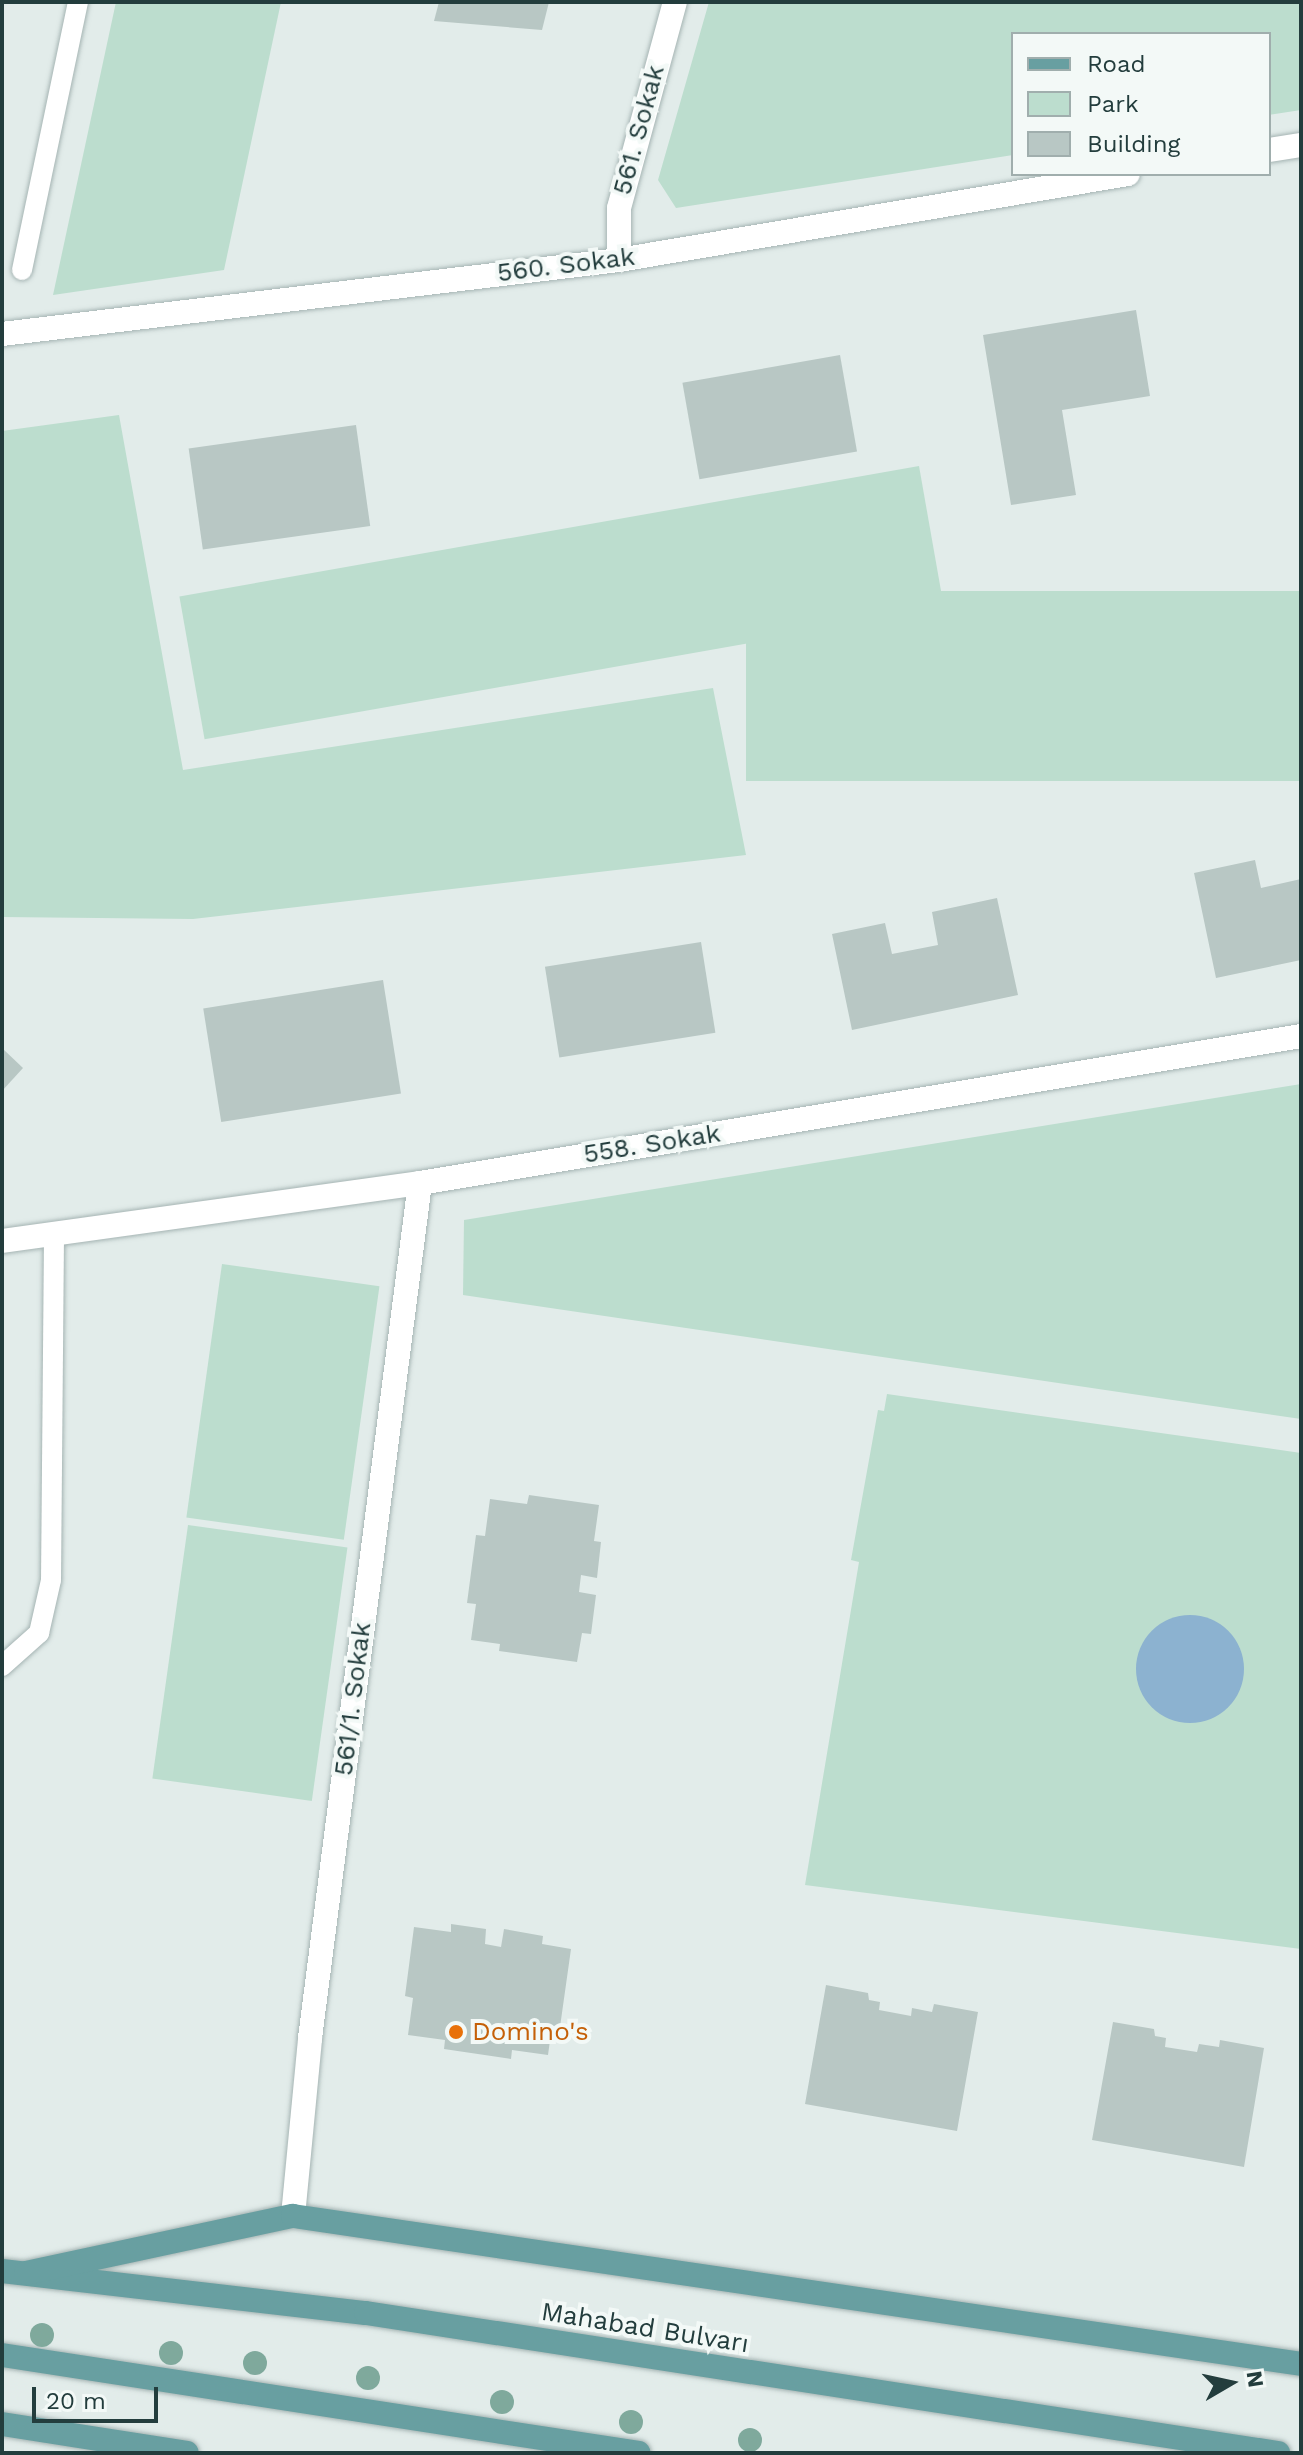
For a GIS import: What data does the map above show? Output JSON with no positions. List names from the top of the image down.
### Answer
{
  "streets": {
    "main road": ["Mahabad Bulvarı"],
    "street": [
      "561. Sokak",
      "560. Sokak",
      "558. Sokak",
      "561/1. Sokak"
    ]
  },
  "crossings": [
    ["561. Sokak", "560. Sokak"],
    ["558. Sokak", "561/1. Sokak"]
  ],
  "places": ["Domino's"],
  "legend": ["Road", "Park", "Building"],
  "scale_bar": "20 m",
  "north": "right"
}
